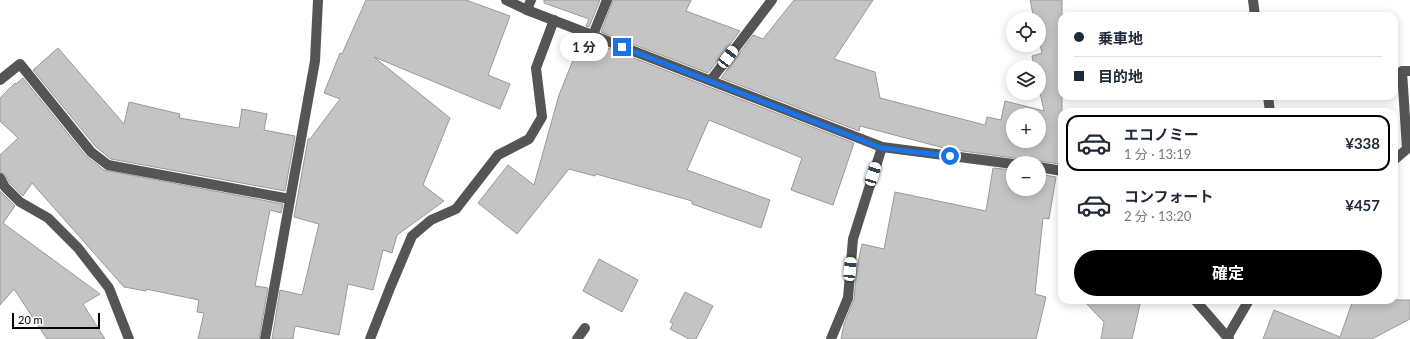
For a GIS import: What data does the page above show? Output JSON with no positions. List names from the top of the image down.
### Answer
{
  "scale_bar": "20 m",
  "page": {
    "map_buttons": ["+", "−"],
    "banner": ["乗車地", "目的地"],
    "bubble": "1 分",
    "list": [
      {
        "name": "エコノミー",
        "note": "1 分 · 13:19",
        "value": "¥338"
      },
      {
        "name": "コンフォート",
        "note": "2 分 · 13:20",
        "value": "¥457"
      }
    ],
    "buttons": "確定",
    "scale": "20 m"
  }
}
